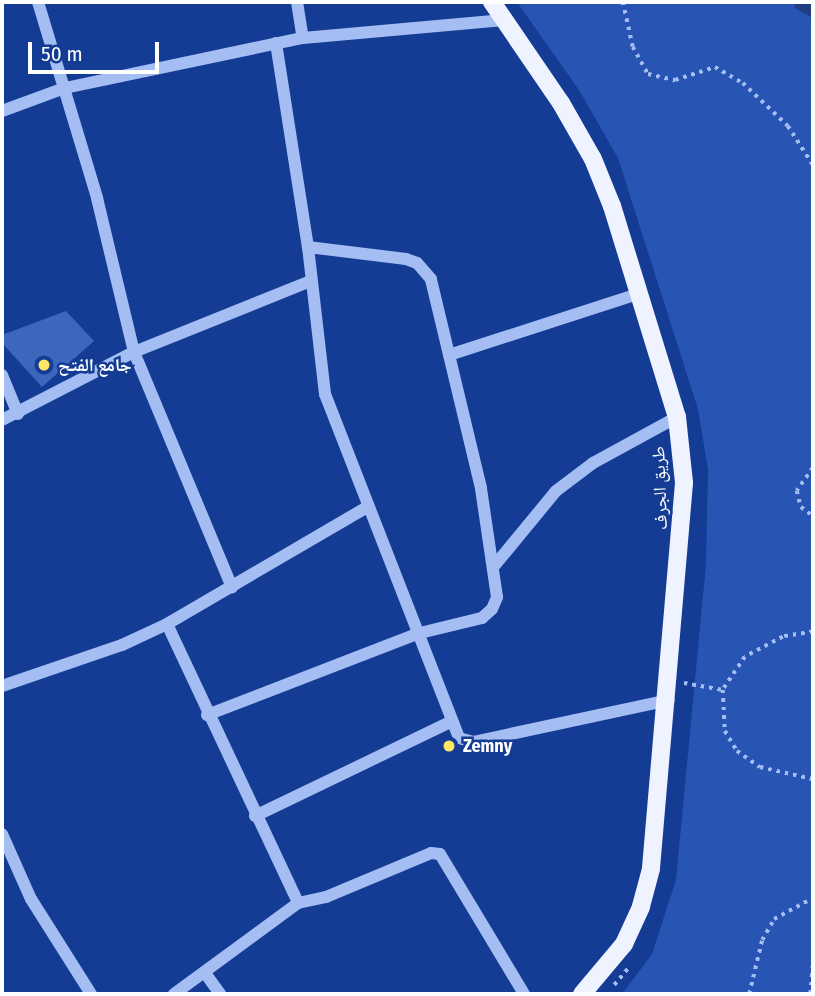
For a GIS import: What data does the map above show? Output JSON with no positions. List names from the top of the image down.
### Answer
{
  "streets": {
    "main road": ["طريق الجرف"]
  },
  "places": ["جامع الفتح", "Zemny"],
  "scale_bar": "50 m"
}
